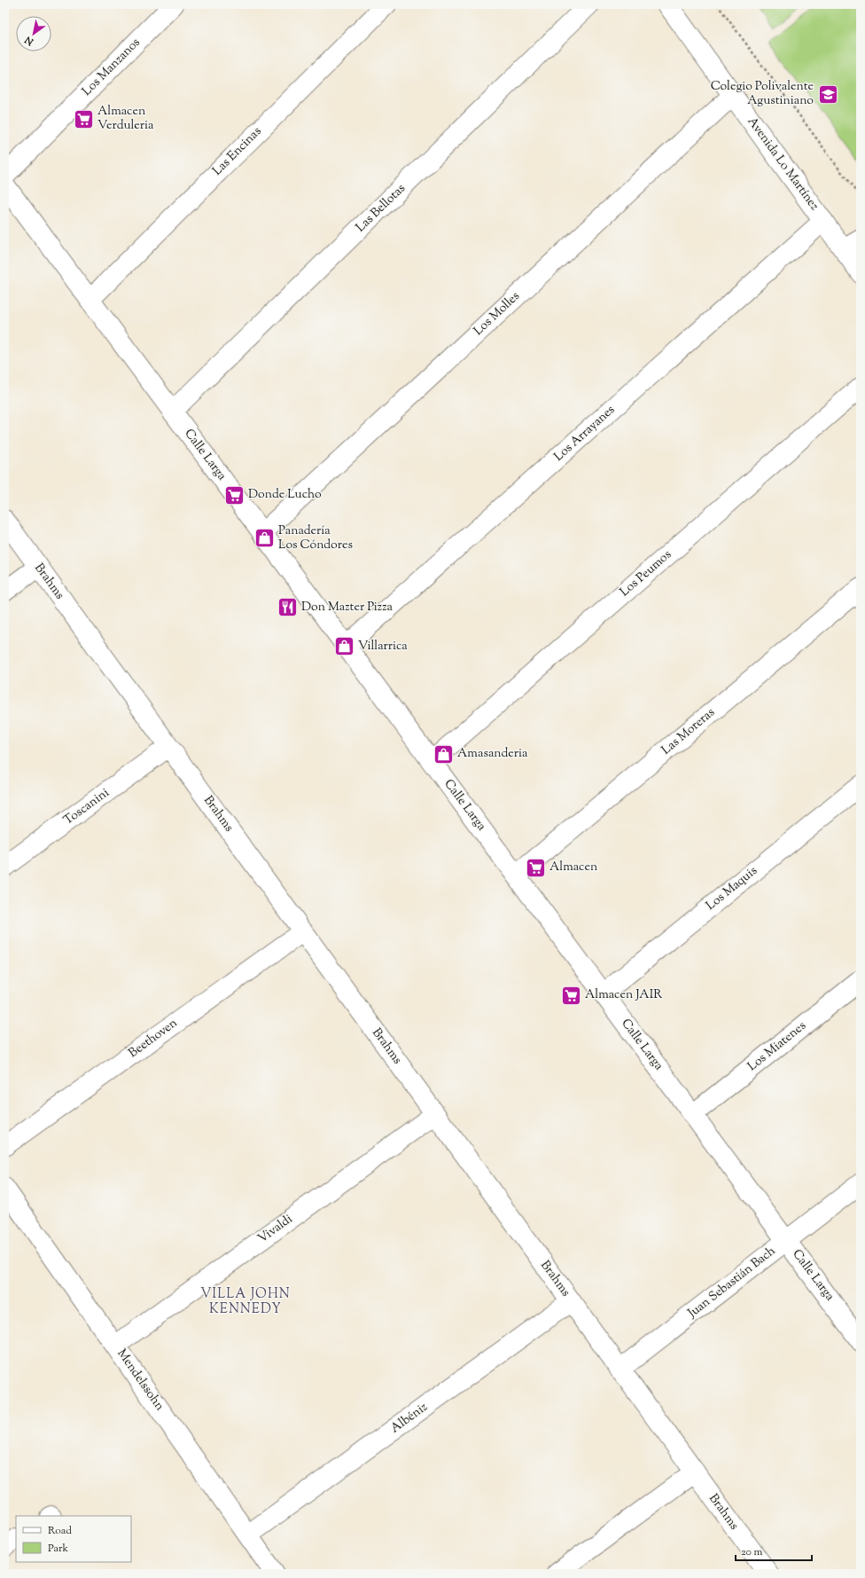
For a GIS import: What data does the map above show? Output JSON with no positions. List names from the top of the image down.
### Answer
{
  "streets": {
    "street": [
      "Los Manzanos",
      "Las Encinas",
      "Avenida Lo Martínez",
      "Las Bellotas",
      "Los Molles",
      "Los Arrayanes",
      "Calle Larga",
      "Los Peumos",
      "Brahms",
      "Las Moreras",
      "Toscanini",
      "Los Maquis",
      "Beethoven",
      "Los Miatenes",
      "Vivaldi",
      "Juan Sebastián Bach",
      "Mendelssohn",
      "Albéniz"
    ]
  },
  "crossings": [
    ["Las Encinas", "Calle Larga"],
    ["Avenida Lo Martínez", "Los Molles"],
    ["Avenida Lo Martínez", "Los Arrayanes"],
    ["Las Bellotas", "Calle Larga"],
    ["Los Molles", "Calle Larga"],
    ["Los Arrayanes", "Calle Larga"],
    ["Calle Larga", "Los Peumos"],
    ["Calle Larga", "Las Moreras"],
    ["Calle Larga", "Los Maquis"],
    ["Calle Larga", "Los Miatenes"],
    ["Calle Larga", "Juan Sebastián Bach"],
    ["Brahms", "Toscanini"],
    ["Brahms", "Beethoven"],
    ["Brahms", "Vivaldi"],
    ["Brahms", "Juan Sebastián Bach"],
    ["Brahms", "Albéniz"],
    ["Vivaldi", "Mendelssohn"],
    ["Mendelssohn", "Albéniz"]
  ],
  "districts": ["VILLA JOHN KENNEDY"],
  "places": {
    "school or university": ["Colegio Polivalente Agustiniano"],
    "supermarket": [
      "Almacen Verduleria",
      "Donde Lucho",
      "Almacen",
      "Almacen JAIR"
    ],
    "shop": ["Panadería Los Cóndores", "Villarrica", "Amasanderia"],
    "restaurant": ["Don Mazter Pizza"]
  },
  "legend": ["Road", "Park"],
  "scale_bar": "20 m",
  "north": "bottom left"
}
